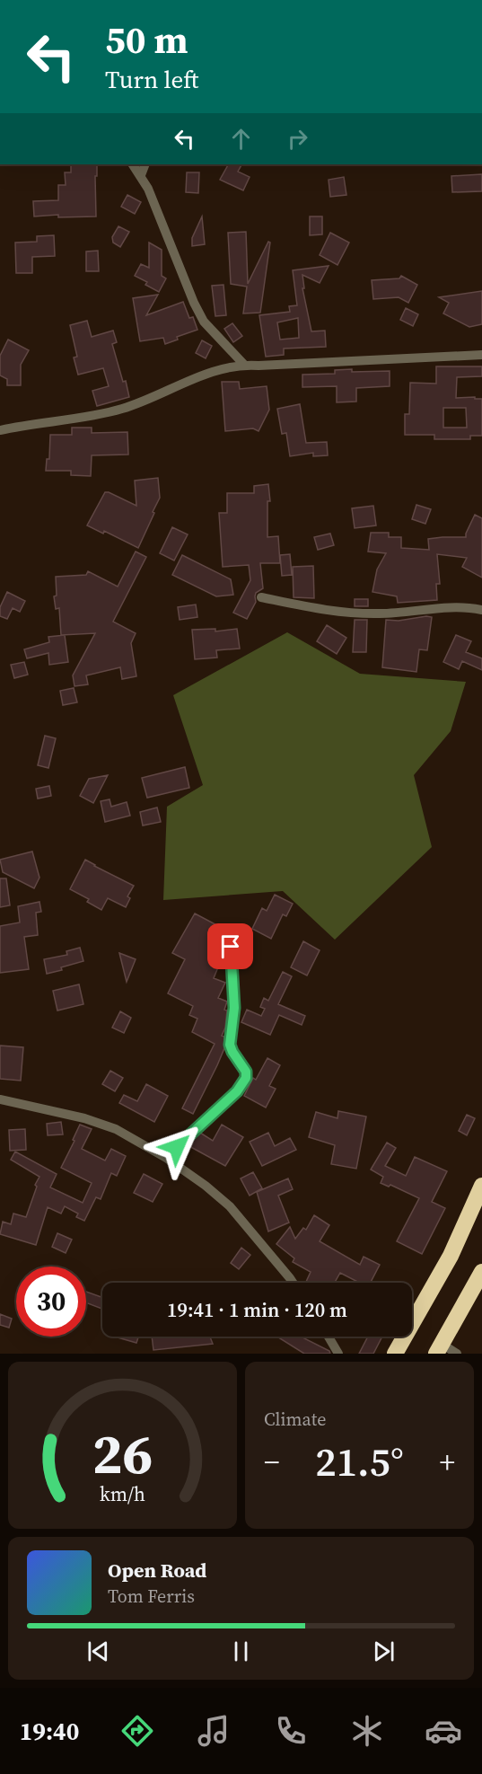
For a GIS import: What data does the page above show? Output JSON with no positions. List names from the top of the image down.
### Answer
{
  "page": {
    "turn": ["50 m", "Turn left"],
    "limit": "30",
    "trip": "19:41 · 1 min · 120 m",
    "tile": "Climate",
    "heat": ["−", "21.5°", "+"],
    "song": ["Open Road", "Tom Ferris"],
    "tabs": "19:40",
    "gauge": ["26", "km/h"]
  }
}
